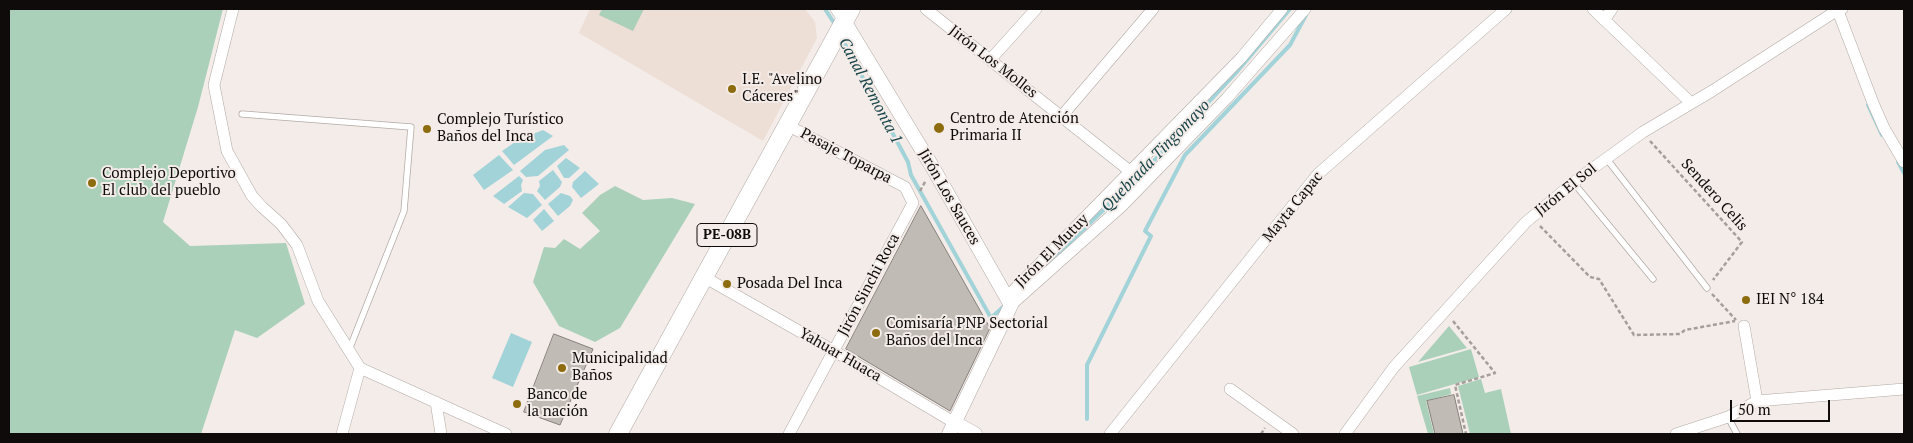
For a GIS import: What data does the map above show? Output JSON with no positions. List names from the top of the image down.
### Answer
{
  "streets": {
    "main road": ["PE-08B"],
    "street": [
      "Jirón Los Molles",
      "Pasaje Toparpa",
      "Jirón El Sol",
      "Jirón Los Sauces",
      "Mayta Capac",
      "Jirón El Mutuy",
      "Jirón Sinchi Roca",
      "Yahuar Huaca"
    ],
    "path": ["Sendero Celis"]
  },
  "crossings": [
    ["Jirón Los Molles", "Jirón El Mutuy"],
    ["Pasaje Toparpa", "PE-08B"],
    ["Pasaje Toparpa", "Jirón Sinchi Roca"],
    ["Jirón El Sol", "Sendero Celis"],
    ["Jirón Los Sauces", "PE-08B"],
    ["Jirón Los Sauces", "Jirón El Mutuy"],
    ["PE-08B", "Yahuar Huaca"],
    ["Jirón Sinchi Roca", "Yahuar Huaca"]
  ],
  "water": ["Canal Remonta 1", "Quebrada Tingomayo"],
  "places": [
    "I.E. \"Avelino Cáceres\"",
    "Centro de Atención Primaria II",
    "Complejo Turístico Baños del Inca",
    "Complejo Deportivo El club del pueblo",
    "Posada Del Inca",
    "IEI N° 184",
    "Comisaría PNP Sectorial Baños del Inca",
    "Municipalidad Baños",
    "Banco de la nación"
  ],
  "scale_bar": "50 m"
}
